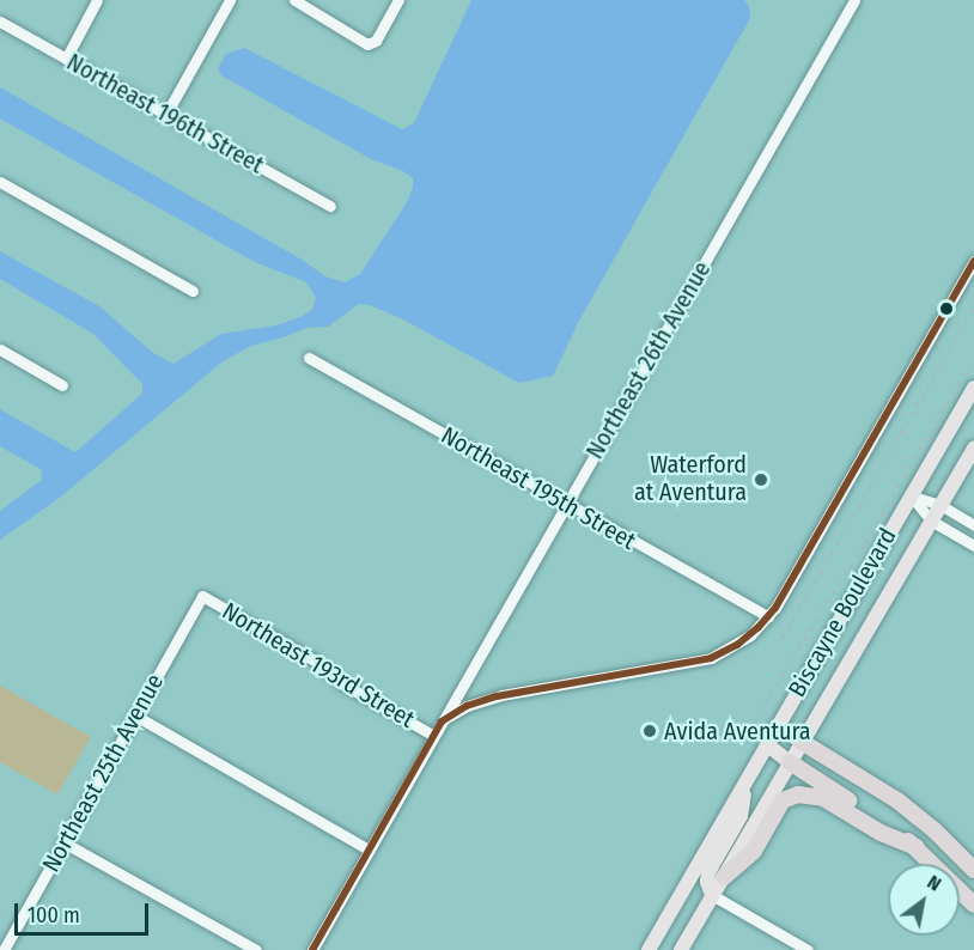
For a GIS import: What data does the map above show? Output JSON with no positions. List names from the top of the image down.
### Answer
{
  "streets": {
    "main road": ["Biscayne Boulevard"],
    "street": [
      "Northeast 196th Street",
      "Northeast 26th Avenue",
      "Northeast 195th Street",
      "Northeast 193rd Street",
      "Northeast 25th Avenue"
    ]
  },
  "crossings": [
    ["Northeast 26th Avenue", "Northeast 195th Street"],
    ["Northeast 26th Avenue", "Northeast 193rd Street"],
    ["Northeast 193rd Street", "Northeast 25th Avenue"]
  ],
  "places": ["Waterford at Aventura", "Avida Aventura"],
  "scale_bar": "100 m",
  "north": "top right"
}
